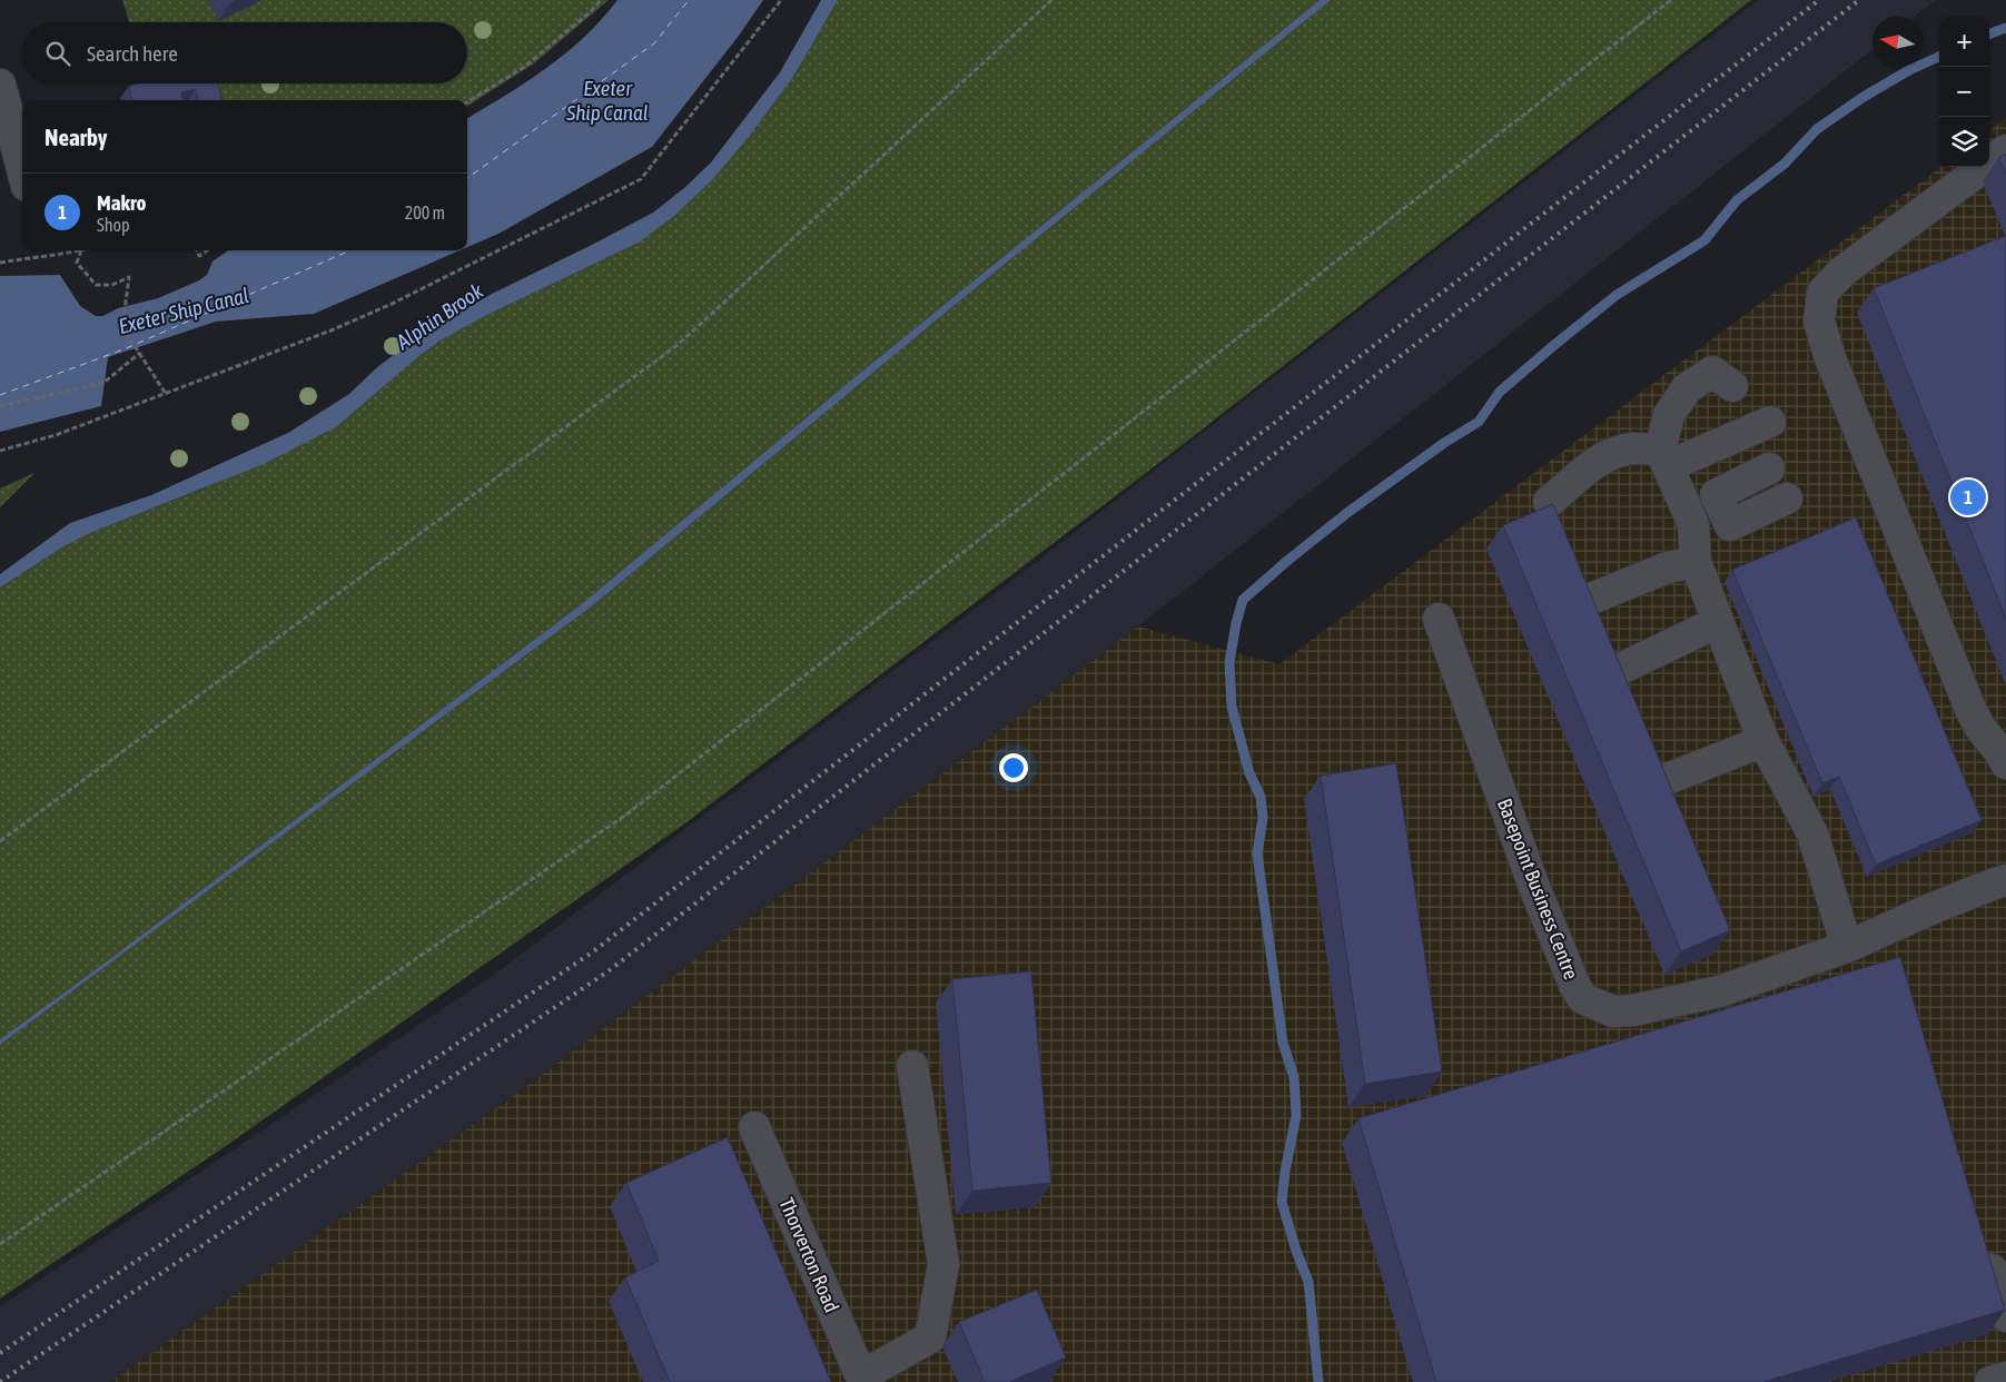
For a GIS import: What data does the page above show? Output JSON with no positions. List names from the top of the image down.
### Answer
{
  "streets": {
    "street": ["Basepoint Business Centre", "Thorverton Road"]
  },
  "water": ["Exeter Ship Canal", "Alphin Brook"],
  "north": "left",
  "page": {
    "map_buttons": ["+", "−"],
    "search": "Search here",
    "heading": "Nearby",
    "list": [
      {
        "mark": "1",
        "name": "Makro",
        "note": "Shop",
        "value": "200 m"
      }
    ],
    "pins": "1"
  }
}
